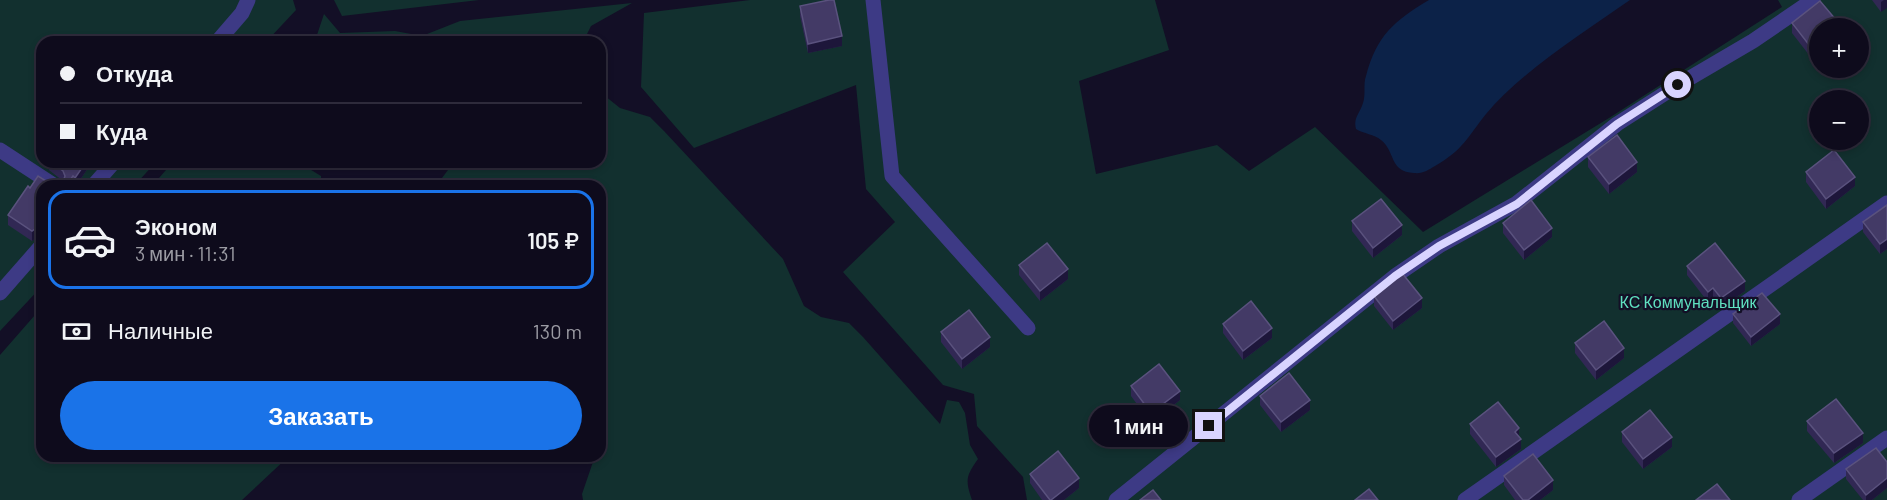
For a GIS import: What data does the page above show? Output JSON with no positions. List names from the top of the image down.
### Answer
{
  "parks": ["КС Коммунальщик"],
  "page": {
    "map_buttons": ["+", "−"],
    "banner": ["Откуда", "Куда"],
    "list": [
      {
        "name": "Эконом",
        "note": "3 мин · 11:31",
        "value": "105 ₽"
      }
    ],
    "pay": ["Наличные", "130 m"],
    "buttons": "Заказать",
    "bubble": "1 мин"
  }
}
